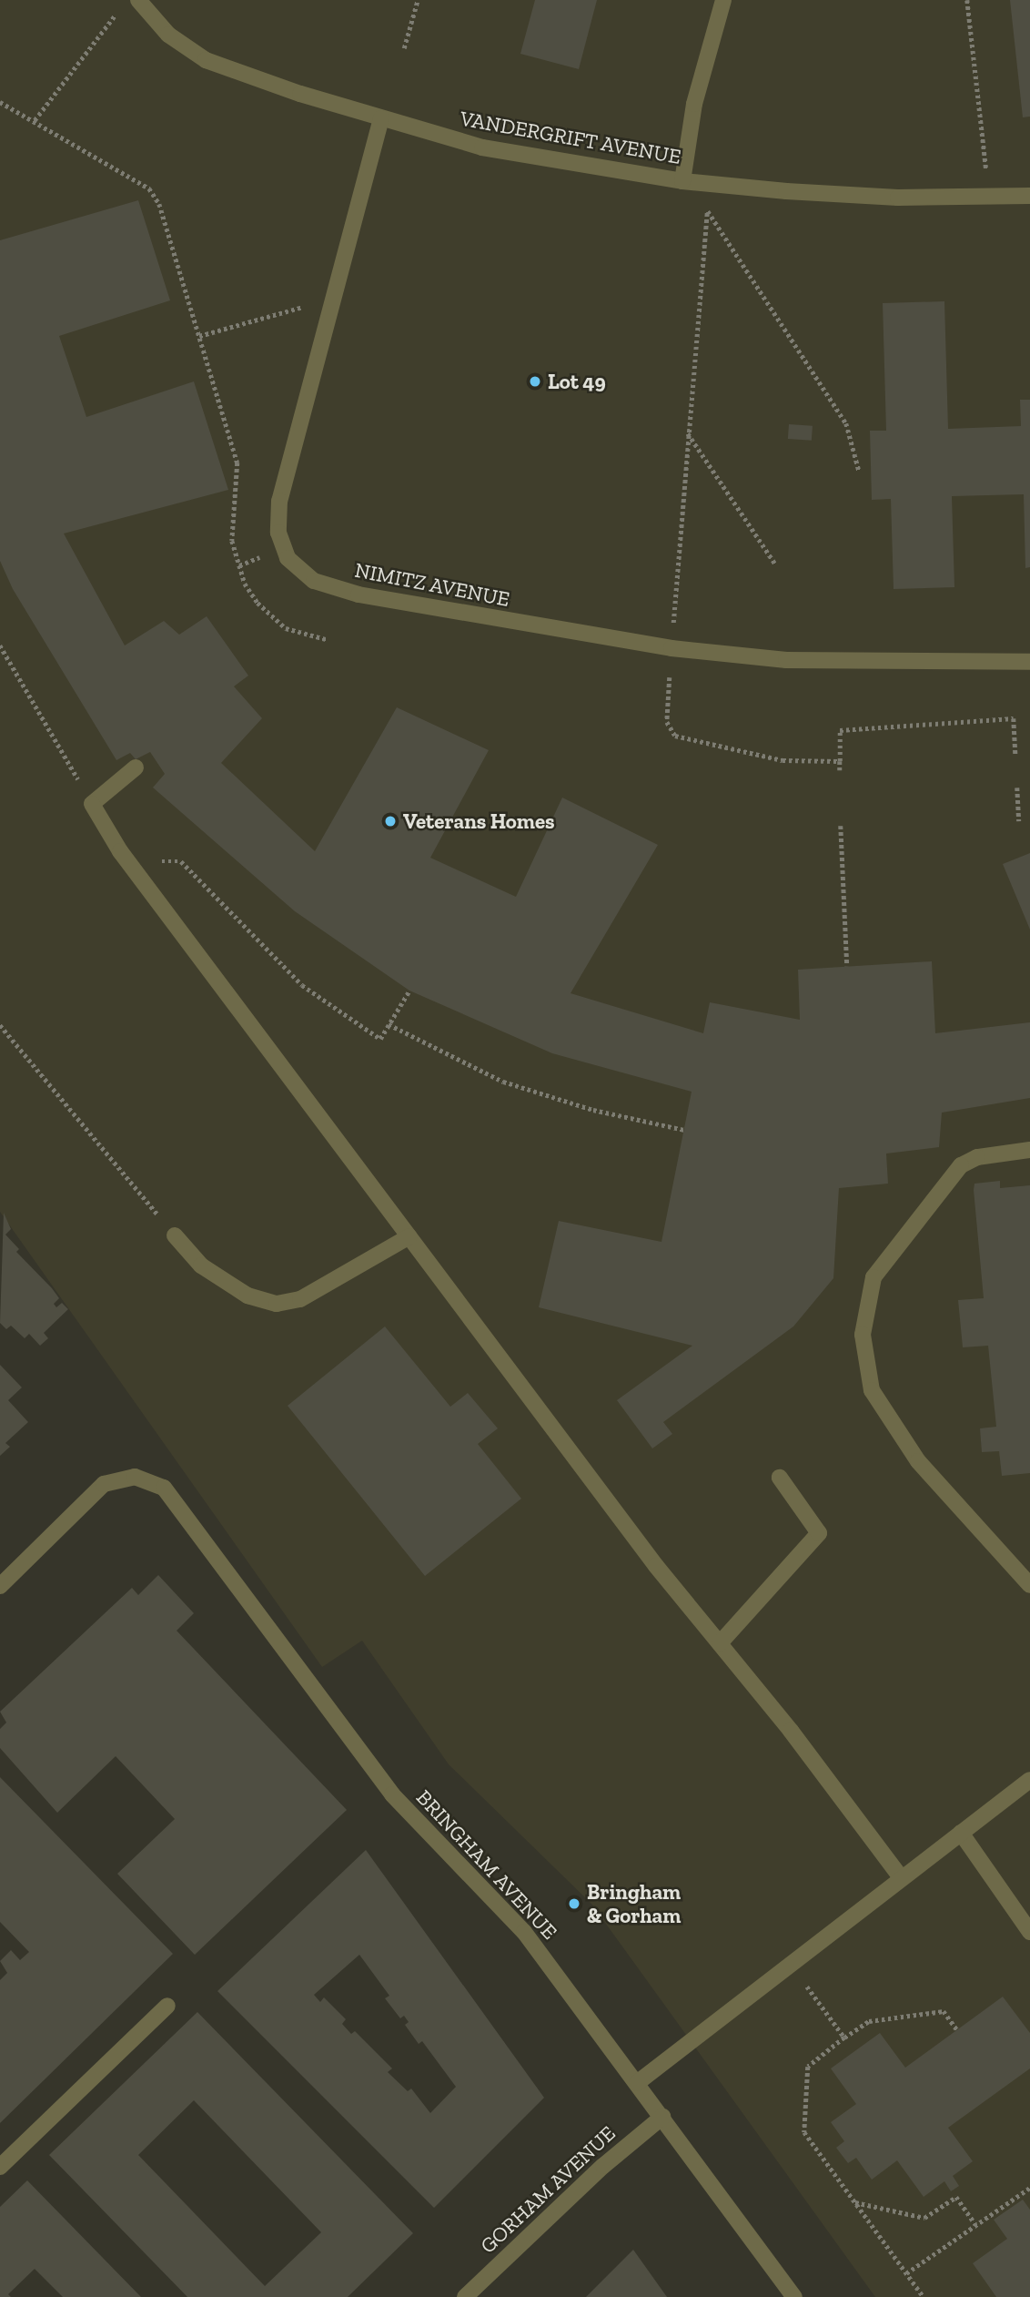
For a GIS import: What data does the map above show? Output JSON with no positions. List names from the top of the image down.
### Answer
{
  "streets": {
    "street": [
      "VANDERGRIFT AVENUE",
      "NIMITZ AVENUE",
      "BRINGHAM AVENUE",
      "GORHAM AVENUE"
    ]
  },
  "crossings": [
    ["VANDERGRIFT AVENUE", "NIMITZ AVENUE"],
    ["BRINGHAM AVENUE", "GORHAM AVENUE"]
  ],
  "places": ["Lot 49", "Veterans Homes", "Bringham & Gorham"]
}
